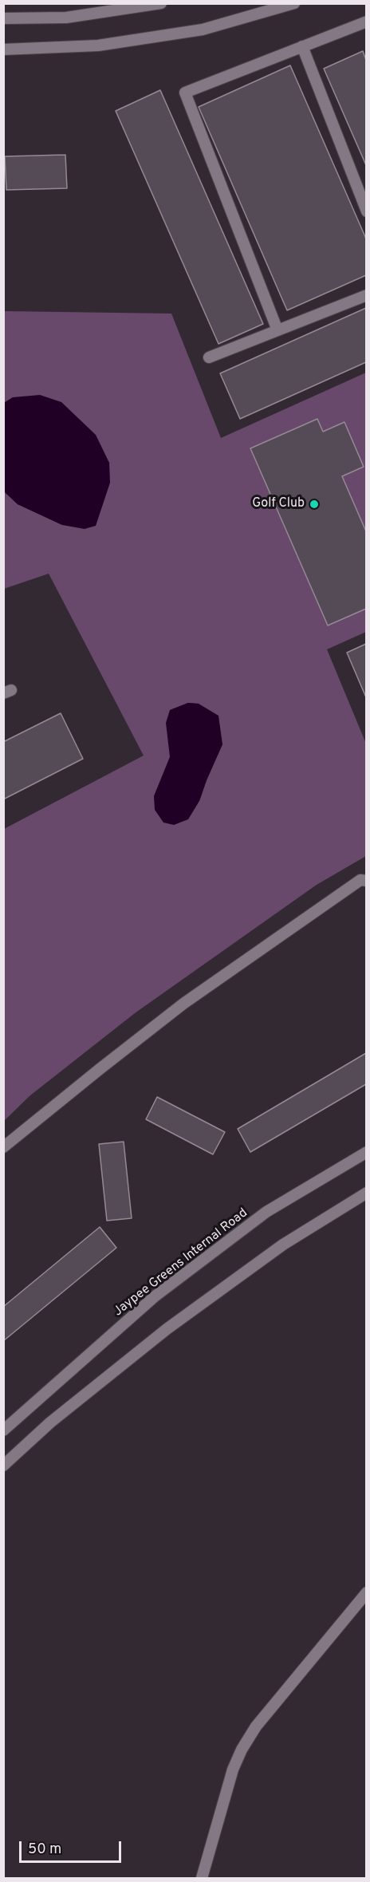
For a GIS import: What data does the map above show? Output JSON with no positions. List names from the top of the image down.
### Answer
{
  "streets": {
    "street": ["Jaypee Greens Internal Road"]
  },
  "places": ["Golf Club"],
  "scale_bar": "50 m"
}
